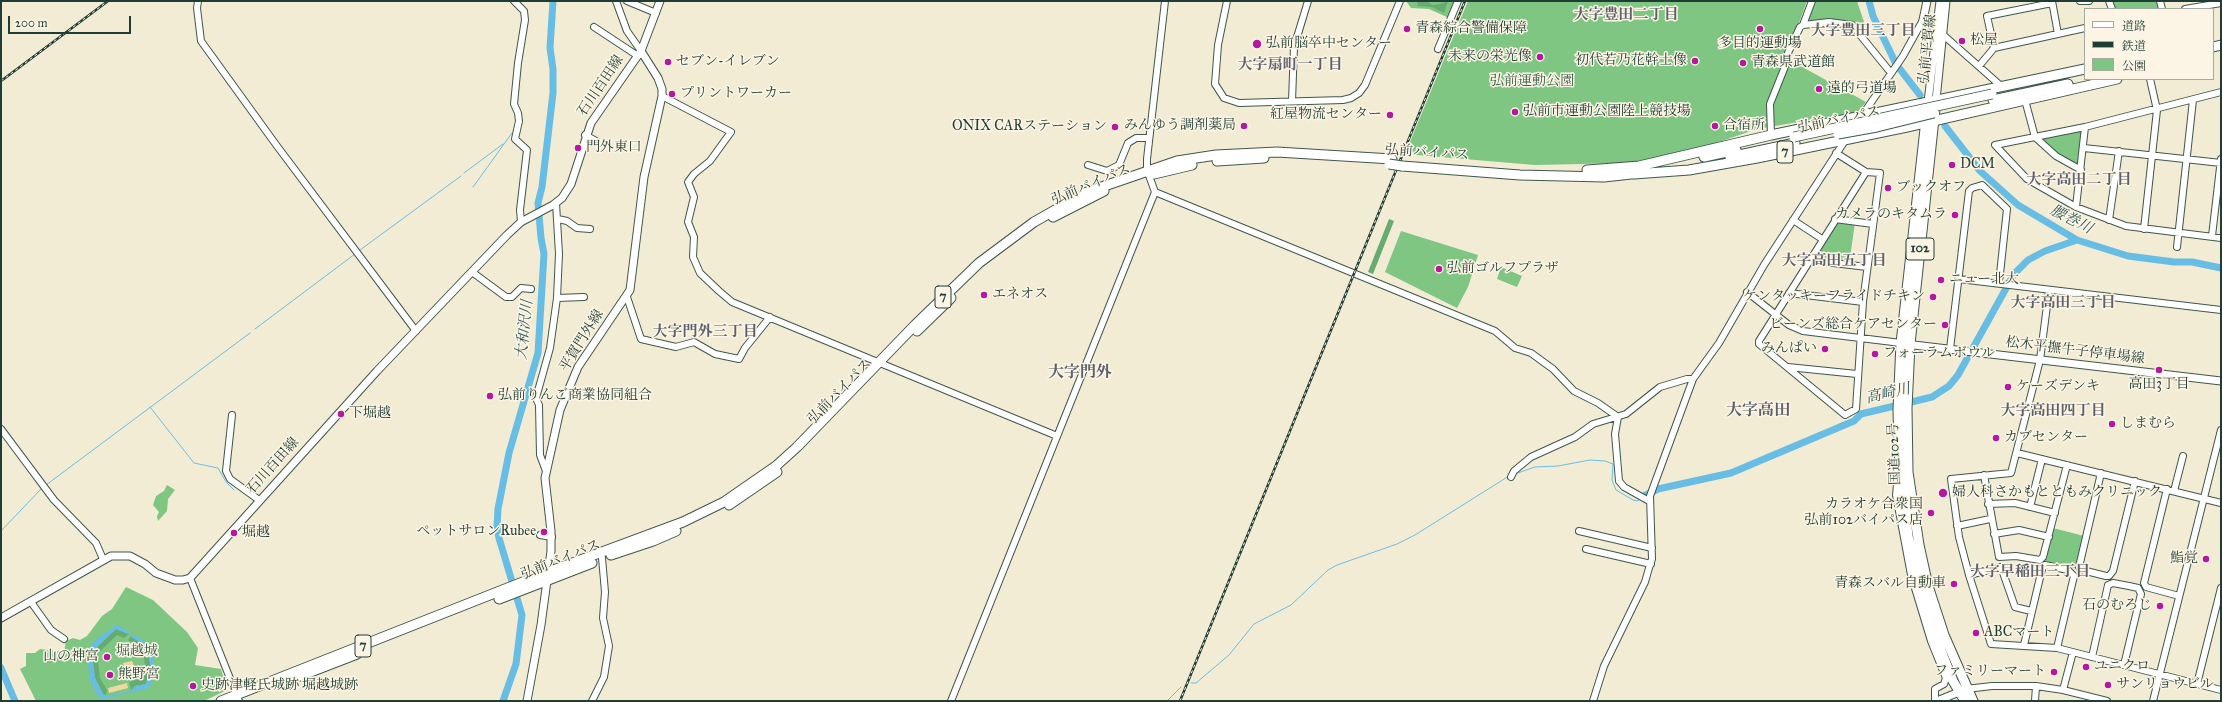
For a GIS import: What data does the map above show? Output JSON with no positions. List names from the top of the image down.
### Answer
{
  "streets": {
    "highway": [
      "弘前バイパス",
      "7",
      "102",
      "国道102号"
    ],
    "main road": [
      "弘前平賀線",
      "石川百田線",
      "平賀門外線",
      "松木平撫牛子停車場線"
    ]
  },
  "crossings": [
    ["弘前平賀線", "7"],
    ["弘前平賀線", "国道102号"],
    ["石川百田線", "平賀門外線"],
    ["弘前バイパス", "7"],
    ["弘前バイパス", "平賀門外線"],
    ["7", "国道102号"],
    ["松木平撫牛子停車場線", "国道102号"]
  ],
  "districts": [
    "大字豊田二丁目",
    "大字豊田三丁目",
    "大字扇町一丁目",
    "大字高田二丁目",
    "大字高田五丁目",
    "大字高田三丁目",
    "大字門外三丁目",
    "大字門外",
    "大字高田",
    "大字高田四丁目",
    "大字早稲田三丁目"
  ],
  "water": ["腰巻川", "大和沢川", "高崎川"],
  "parks": ["弘前運動公園", "堀越城"],
  "places": [
    "青森綜合警備保障",
    "多目的運動場",
    "松屋",
    "弘前脳卒中センター",
    "未来の栄光像",
    "初代若乃花幹士像",
    "セブン-イレブン",
    "青森県武道館",
    "遠的弓道場",
    "プリントワーカー",
    "弘前市運動公園陸上競技場",
    "紅屋物流センター",
    "みんゆう調剤薬局",
    "合宿所",
    "ONIX CARステーション",
    "門外東口",
    "DCM",
    "ブックオフ",
    "カメラのキタムラ",
    "弘前ゴルフプラザ",
    "ニュー北大",
    "エネオス",
    "ケンタッキーフライドチキン",
    "ビーンズ総合ケアセンター",
    "みんぱい",
    "フォーラムボウル",
    "高田3丁目",
    "ケーズデンキ",
    "弘前りんご商業協同組合",
    "下堀越",
    "しまむら",
    "カブセンター",
    "婦人科さかもとともみクリニック",
    "カラオケ合衆国 弘前102バイパス店",
    "ペットサロンRubee",
    "堀越",
    "鮨覚",
    "青森スバル自動車",
    "石のむろじ",
    "ABCマート",
    "山の神宮",
    "ユニクロ",
    "ファミリーマート",
    "熊野宮",
    "サンリョウビル",
    "史跡津軽氏城跡 堀越城跡"
  ],
  "legend": ["道路", "鉄道", "公園"],
  "scale_bar": "200 m"
}
